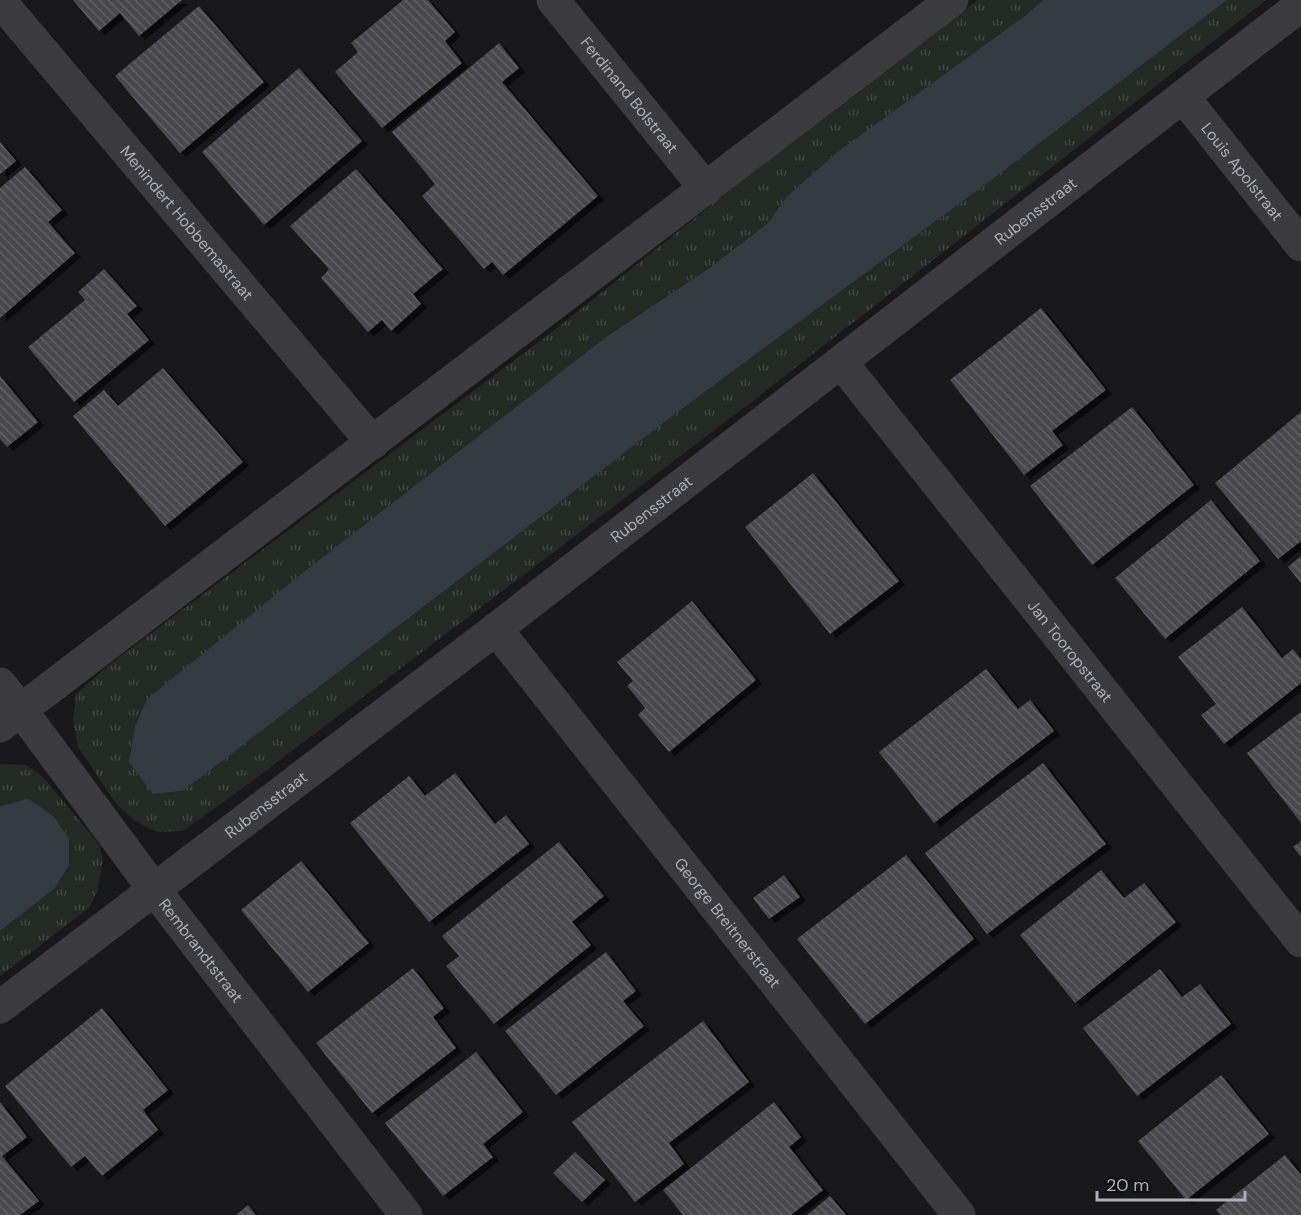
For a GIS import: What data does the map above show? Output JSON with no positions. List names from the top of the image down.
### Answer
{
  "streets": {
    "street": [
      "Ferdinand Bolstraat",
      "Louis Apolstraat",
      "Rubensstraat",
      "Menindert Hobbemastraat",
      "Jan Tooropstraat",
      "George Breitnerstraat",
      "Rembrandtstraat"
    ]
  },
  "crossings": [
    ["Louis Apolstraat", "Rubensstraat"],
    ["Rubensstraat", "Jan Tooropstraat"],
    ["Rubensstraat", "George Breitnerstraat"],
    ["Rubensstraat", "Rembrandtstraat"]
  ],
  "scale_bar": "20 m"
}
